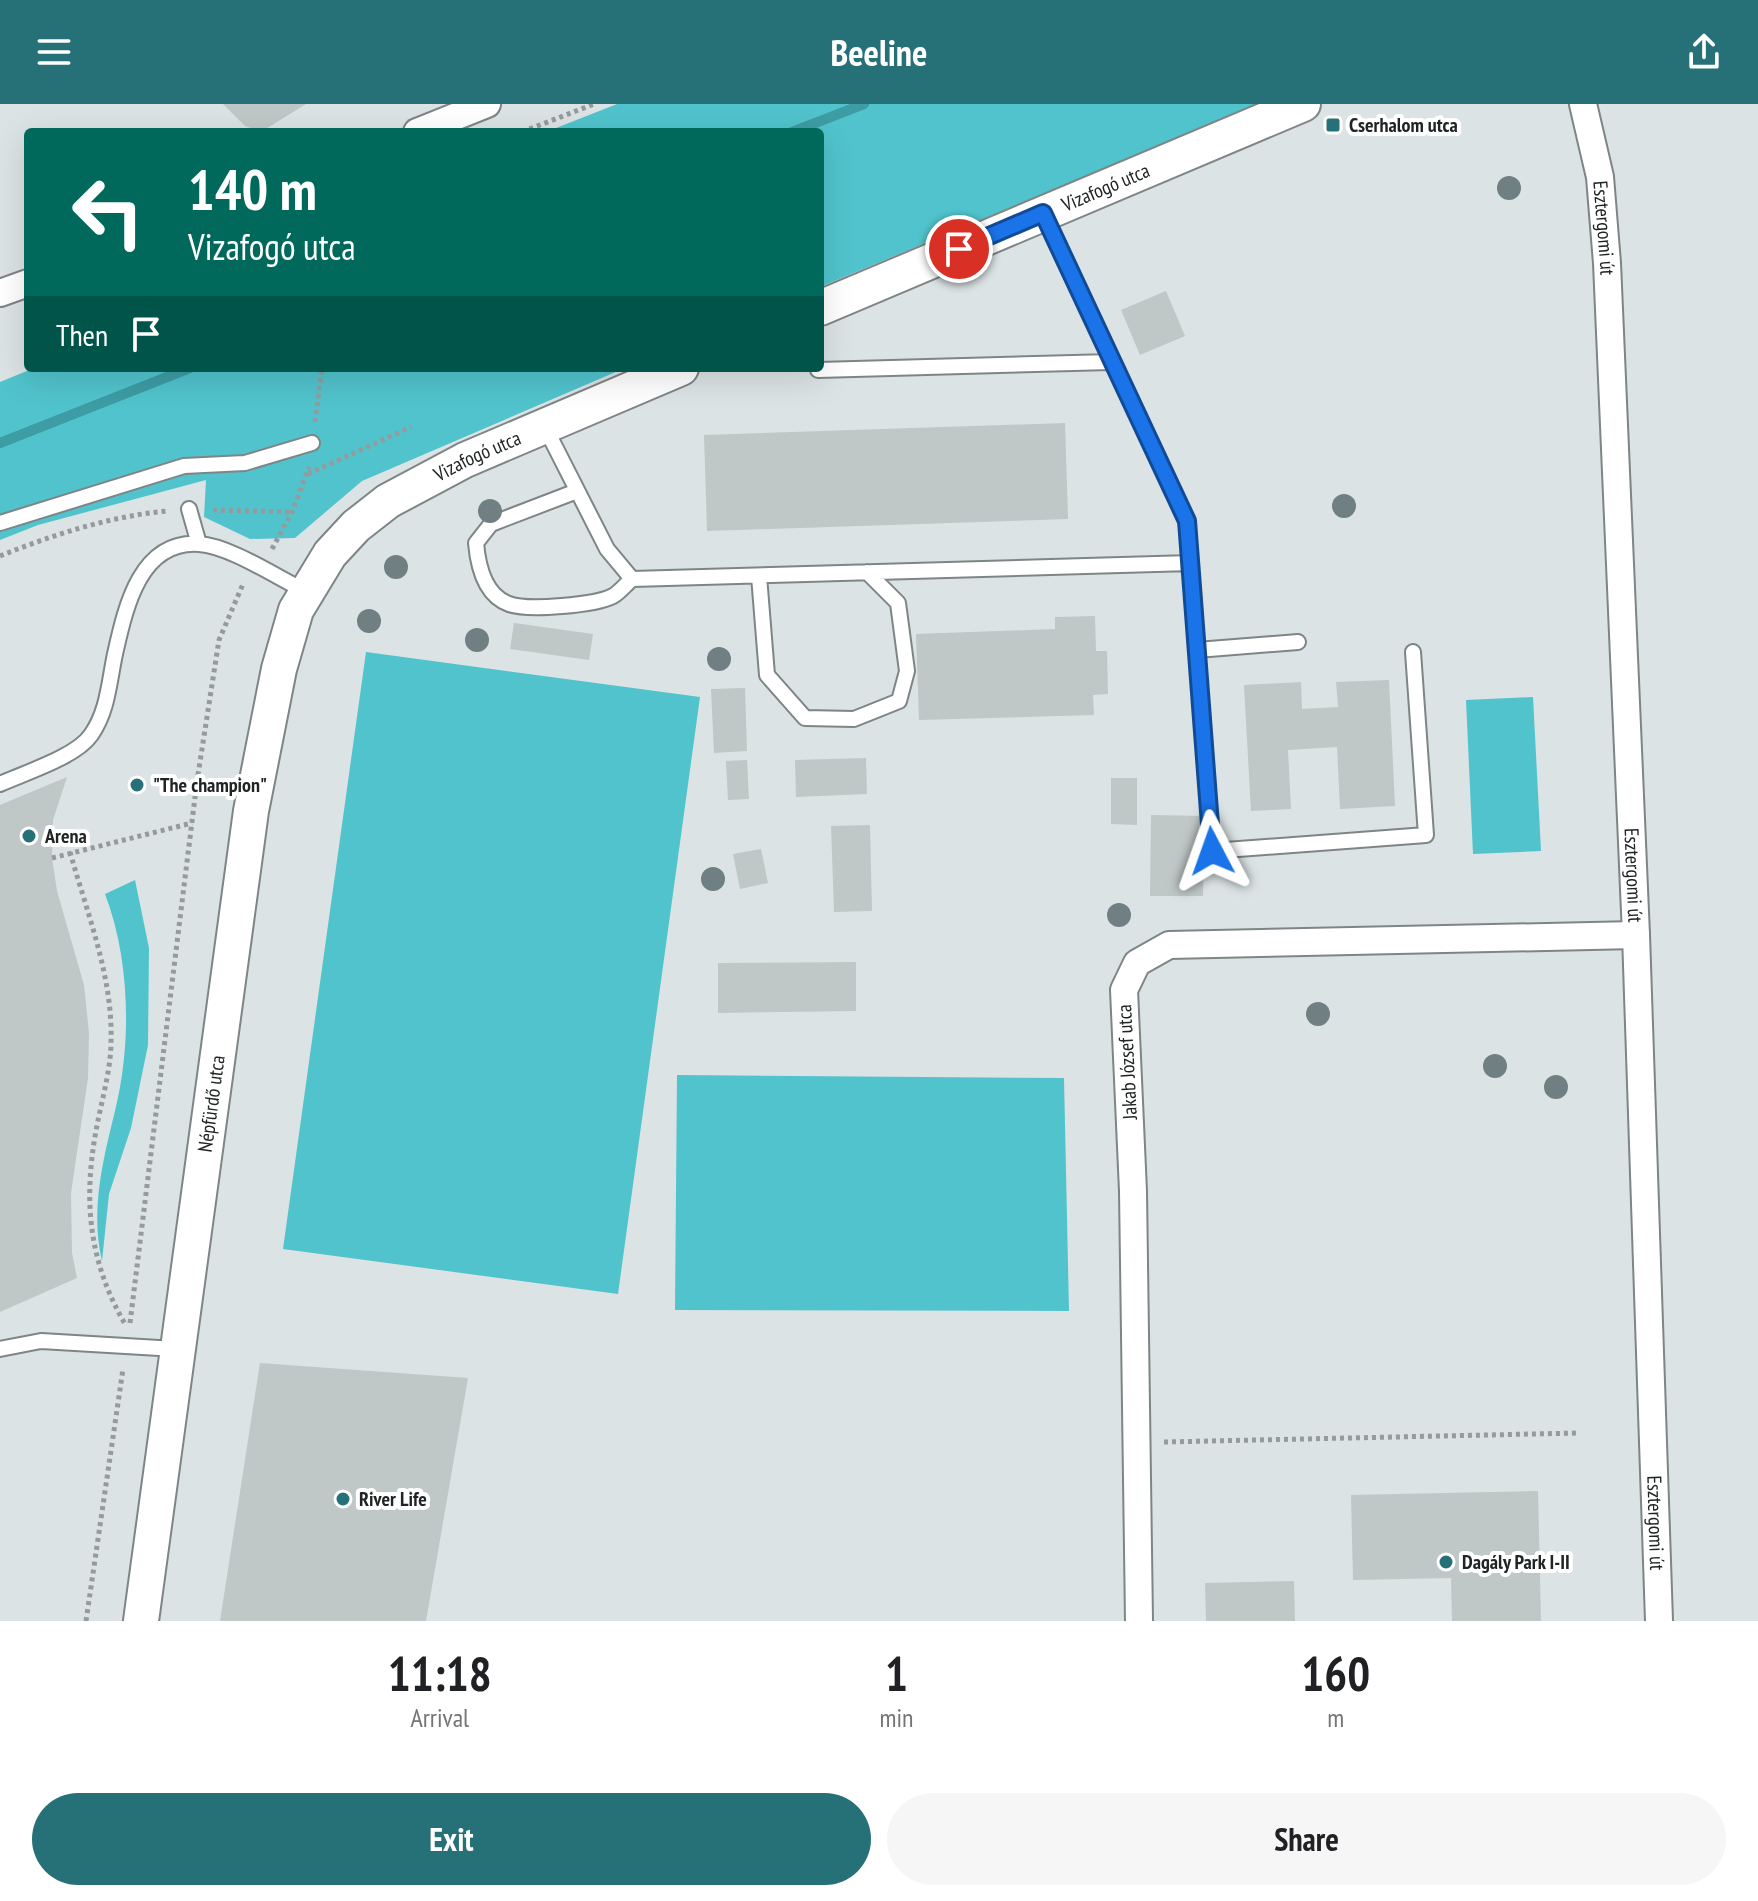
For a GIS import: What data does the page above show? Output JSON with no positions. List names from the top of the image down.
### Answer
{
  "streets": {
    "street": [
      "Vizafogó utca",
      "Esztergomi út",
      "Jakab József utca",
      "Népfürdő utca"
    ]
  },
  "crossings": [
    ["Vizafogó utca", "Népfürdő utca"],
    ["Esztergomi út", "Jakab József utca"]
  ],
  "places": {
    "transit": ["Cserhalom utca"],
    "other": [
      "\"The champion\"",
      "Arena",
      "River Life",
      "Dagály Park I-II"
    ]
  },
  "page": {
    "header": "Beeline",
    "turn": ["140 m", "Vizafogó utca"],
    "then": "Then",
    "eta": [
      "11:18",
      "Arrival",
      "1",
      "min",
      "160",
      "m"
    ],
    "buttons": ["Exit", "Share"]
  }
}
